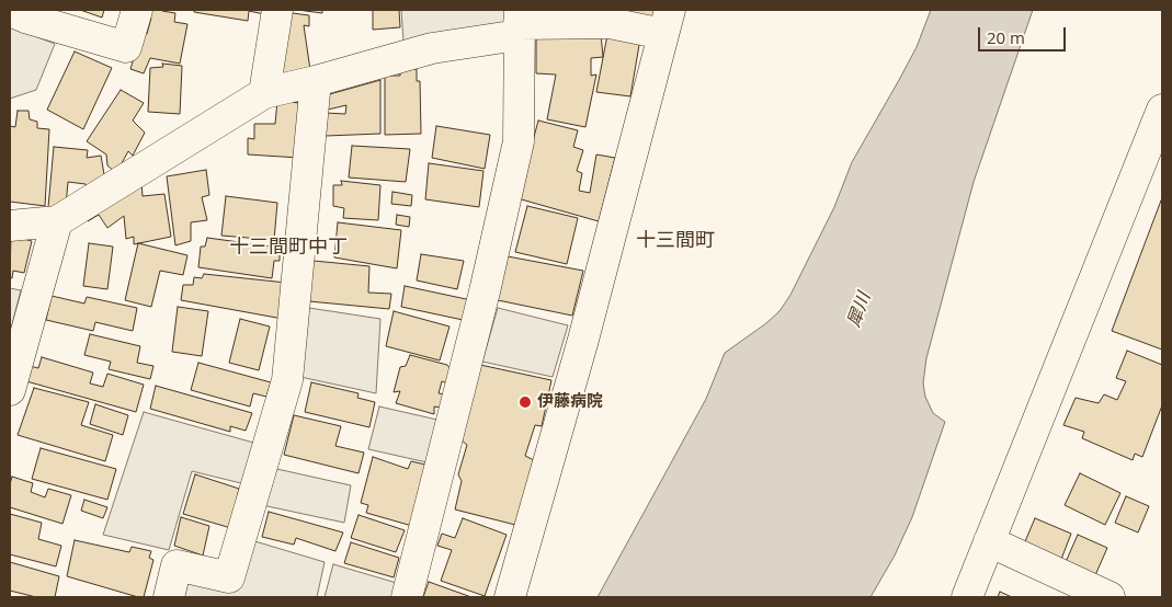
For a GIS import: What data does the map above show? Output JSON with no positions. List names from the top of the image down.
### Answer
{
  "districts": ["十三間町", "十三間町中丁"],
  "water": ["犀川"],
  "places": ["伊藤病院"],
  "scale_bar": "20 m"
}
